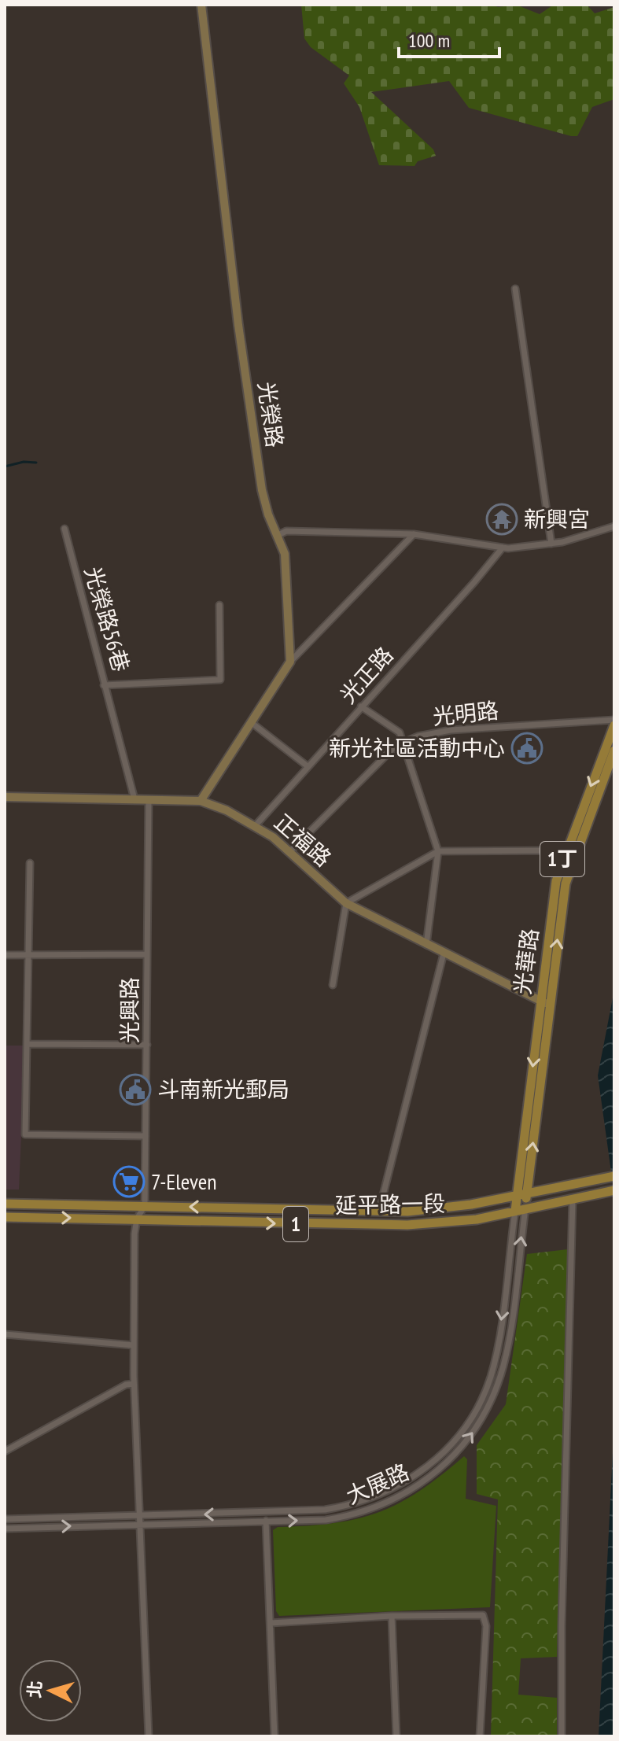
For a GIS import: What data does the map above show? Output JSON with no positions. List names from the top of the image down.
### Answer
{
  "streets": {
    "main road": [
      "1丁",
      "光華路",
      "延平路一段",
      "1"
    ],
    "street": [
      "光榮路",
      "光榮路56巷",
      "光正路",
      "光明路",
      "正福路",
      "光興路",
      "大展路"
    ]
  },
  "crossings": [
    ["光正路", "正福路"],
    ["光明路", "正福路"],
    ["正福路", "光華路"],
    ["正福路", "光興路"],
    ["光華路", "延平路一段"],
    ["光華路", "大展路"],
    ["光興路", "延平路一段"],
    ["延平路一段", "大展路"]
  ],
  "places": {
    "temple": ["新興宮"],
    "public building": ["新光社區活動中心", "斗南新光郵局"],
    "supermarket": ["7-Eleven"]
  },
  "scale_bar": "100 m",
  "north": "left"
}
